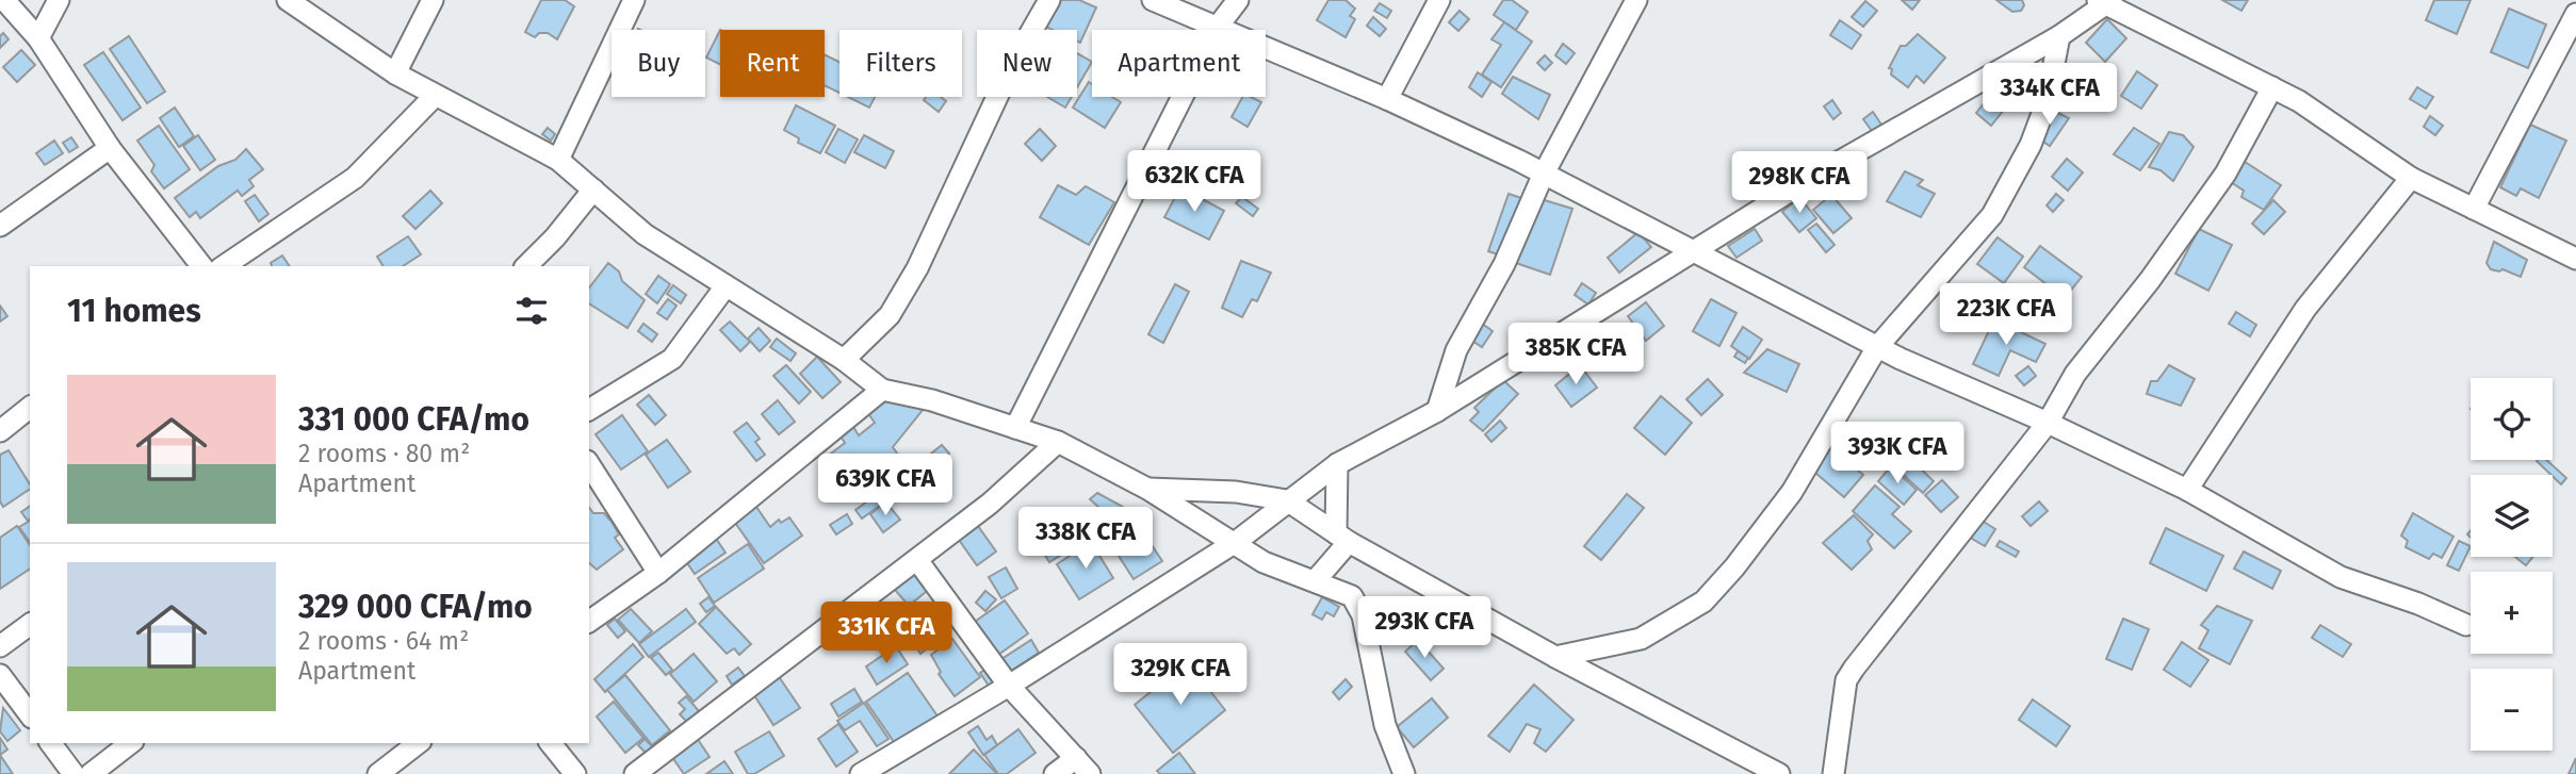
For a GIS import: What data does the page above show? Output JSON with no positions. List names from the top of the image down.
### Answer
{
  "page": {
    "chip": [
      "Buy",
      "Rent",
      "Filters",
      "New",
      "Apartment"
    ],
    "price": [
      "334K CFA",
      "632K CFA",
      "298K CFA",
      "223K CFA",
      "385K CFA",
      "393K CFA",
      "639K CFA",
      "338K CFA",
      "293K CFA",
      "331K CFA",
      "329K CFA"
    ],
    "heading": "11 homes",
    "list": [
      {
        "name": "331 000 CFA/mo",
        "note": "2 rooms · 80 m² · Apartment"
      },
      {
        "name": "329 000 CFA/mo",
        "note": "2 rooms · 64 m² · Apartment"
      }
    ],
    "map_buttons": ["+", "−"]
  }
}
